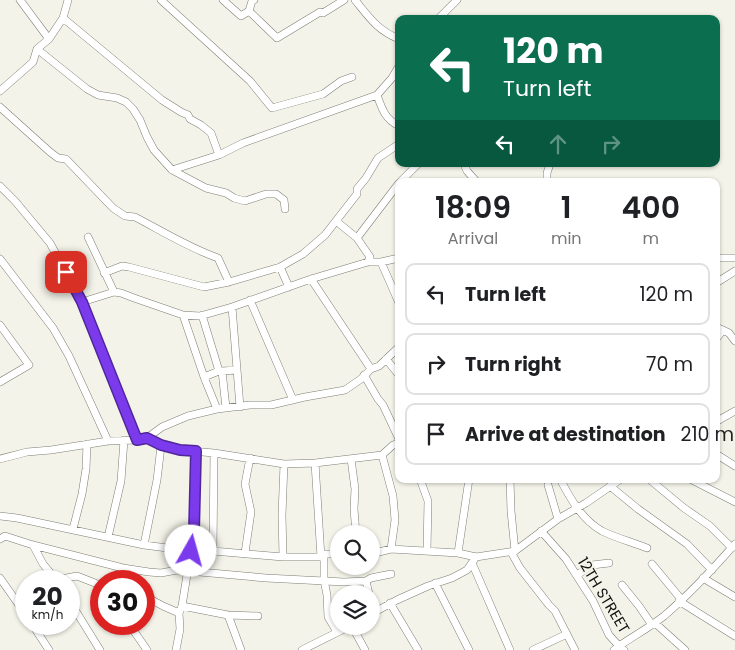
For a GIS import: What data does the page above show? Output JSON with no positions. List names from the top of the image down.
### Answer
{
  "streets": {
    "street": ["12TH STREET"]
  },
  "page": {
    "turn": ["120 m", "Turn left"],
    "eta": [
      "18:09",
      "Arrival",
      "1",
      "min",
      "400",
      "m"
    ],
    "list": [
      {
        "name": "Turn left",
        "value": "120 m"
      },
      {
        "name": "Turn right",
        "value": "70 m"
      },
      {
        "name": "Arrive at destination",
        "value": "210 m"
      }
    ],
    "speed": "20 km/h",
    "limit": "30"
  }
}
